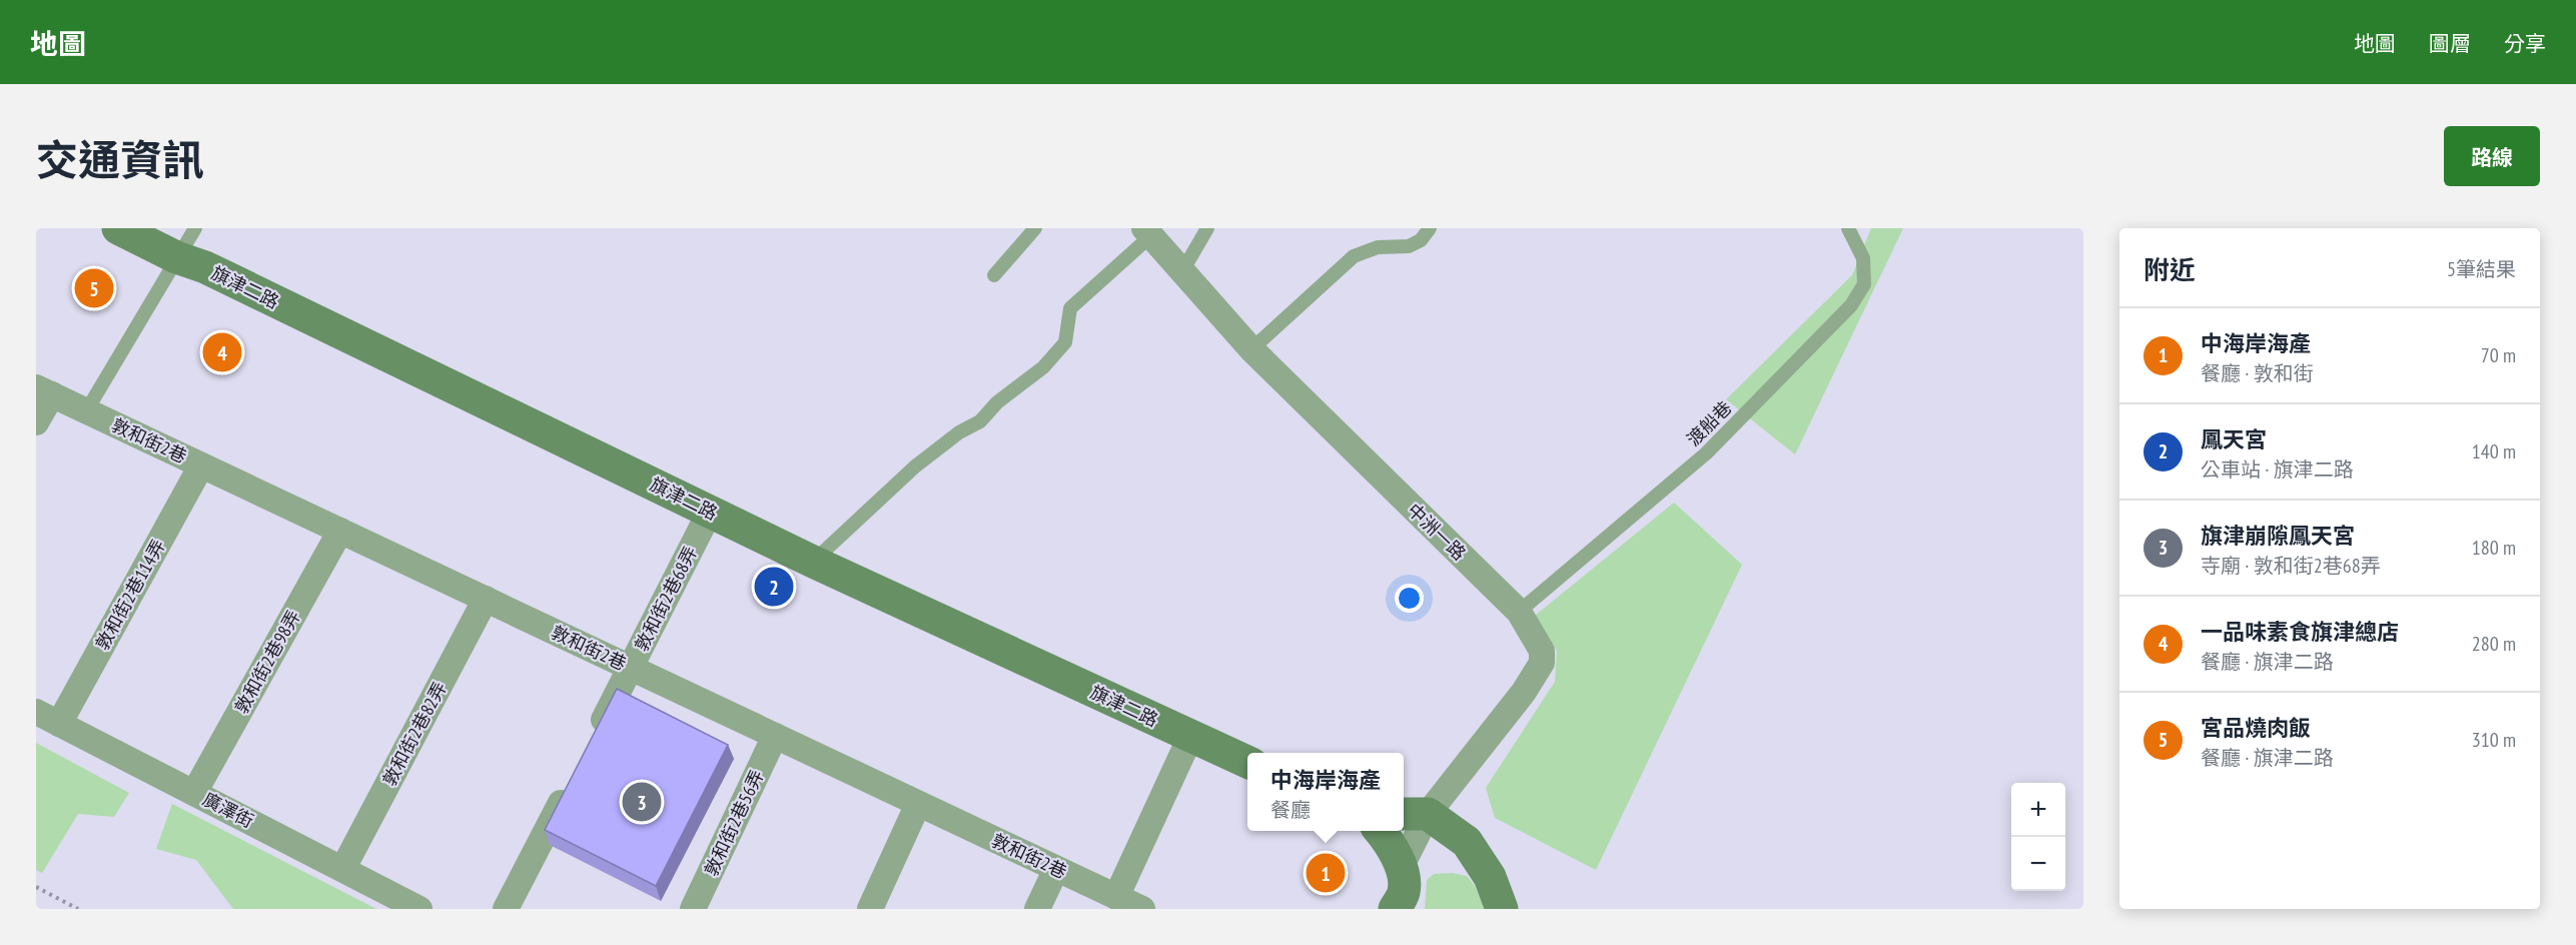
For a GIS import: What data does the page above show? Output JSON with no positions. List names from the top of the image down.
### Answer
{
  "streets": {
    "street": [
      "旗津二路",
      "敦和街2巷",
      "中洲一路",
      "敦和街2巷114弄",
      "敦和街2巷68弄",
      "敦和街2巷98弄",
      "敦和街2巷82弄",
      "廣澤街",
      "敦和街2巷56弄"
    ],
    "lane": ["渡船巷"]
  },
  "crossings": [
    ["旗津二路", "敦和街2巷68弄"],
    ["渡船巷", "中洲一路"],
    ["敦和街2巷", "敦和街2巷114弄"],
    ["敦和街2巷", "敦和街2巷68弄"],
    ["敦和街2巷", "敦和街2巷98弄"],
    ["敦和街2巷", "敦和街2巷82弄"],
    ["敦和街2巷", "敦和街2巷56弄"],
    ["敦和街2巷114弄", "廣澤街"],
    ["敦和街2巷98弄", "廣澤街"],
    ["敦和街2巷82弄", "廣澤街"]
  ],
  "page": {
    "header": "地圖",
    "nav": ["地圖", "圖層", "分享"],
    "title": "交通資訊",
    "buttons": "路線",
    "heading": ["附近", "5筆結果"],
    "pins": [
      "5",
      "4",
      "2",
      "3",
      "1"
    ],
    "list": [
      {
        "mark": "1",
        "name": "中海岸海產",
        "note": "餐廳 · 敦和街",
        "value": "70 m"
      },
      {
        "mark": "2",
        "name": "鳳天宮",
        "note": "公車站 · 旗津二路",
        "value": "140 m"
      },
      {
        "mark": "3",
        "name": "旗津崩隙鳳天宮",
        "note": "寺廟 · 敦和街2巷68弄",
        "value": "180 m"
      },
      {
        "mark": "4",
        "name": "一品味素食旗津總店",
        "note": "餐廳 · 旗津二路",
        "value": "280 m"
      },
      {
        "mark": "5",
        "name": "宮品燒肉飯",
        "note": "餐廳 · 旗津二路",
        "value": "310 m"
      }
    ],
    "popup": ["中海岸海產", "餐廳"],
    "map_buttons": ["+", "−"]
  }
}
